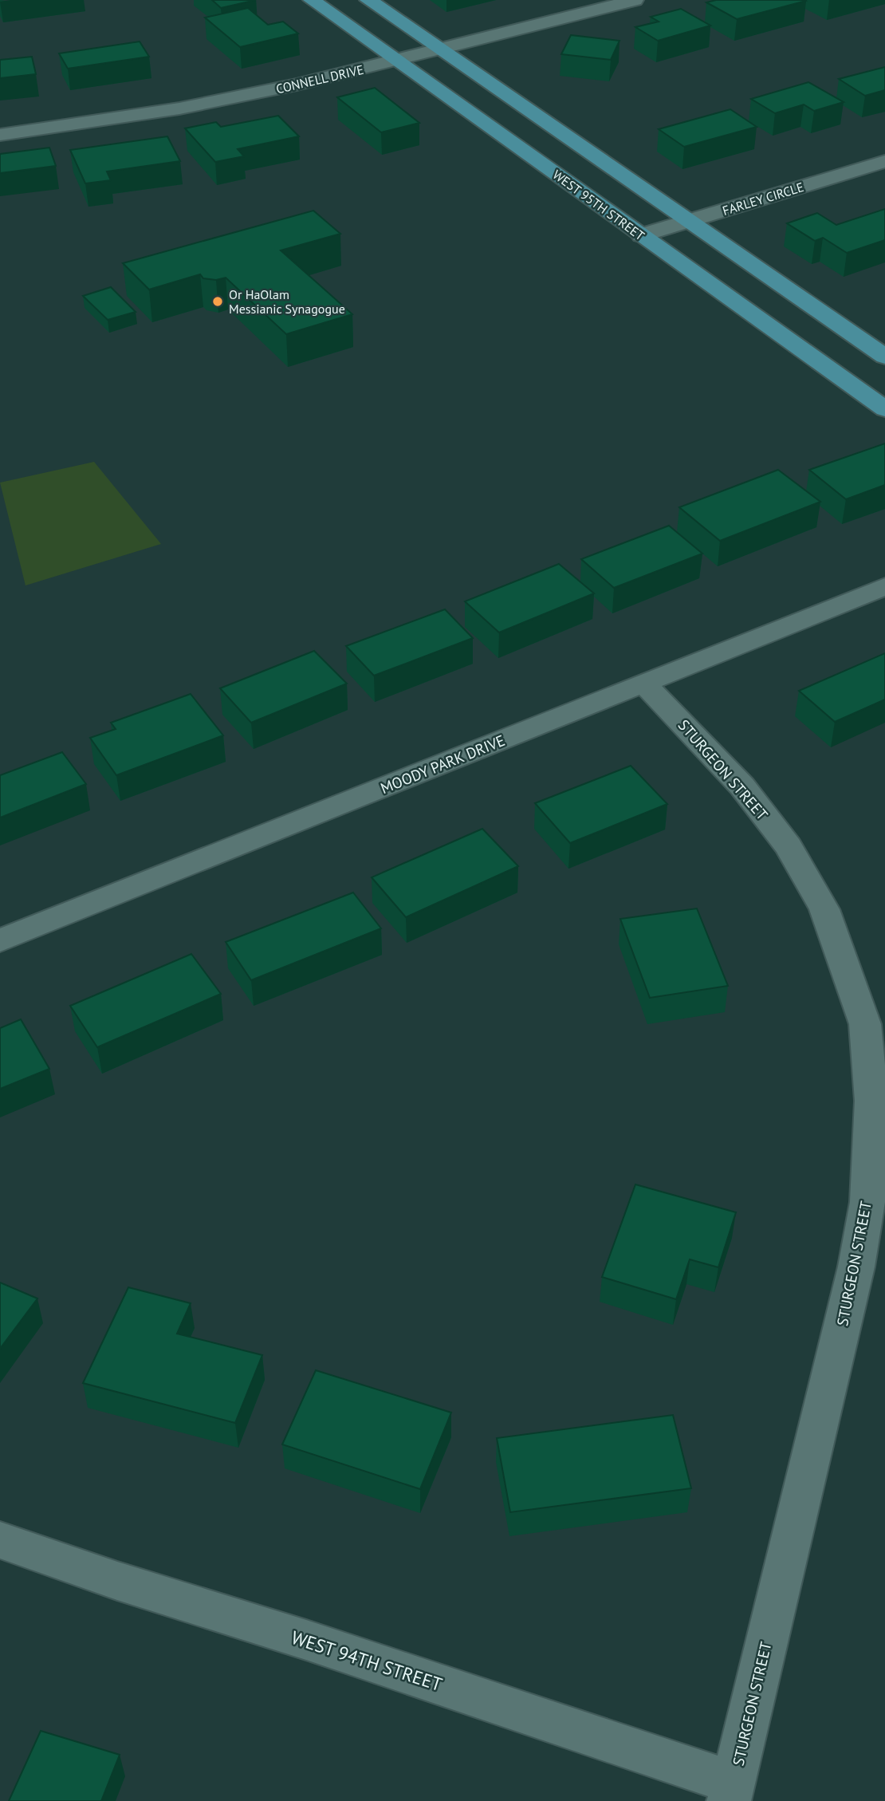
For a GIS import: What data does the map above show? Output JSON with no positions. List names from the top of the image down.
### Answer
{
  "streets": {
    "main road": ["WEST 95TH STREET"],
    "street": [
      "CONNELL DRIVE",
      "FARLEY CIRCLE",
      "MOODY PARK DRIVE",
      "STURGEON STREET",
      "WEST 94TH STREET"
    ]
  },
  "crossings": [
    ["CONNELL DRIVE", "WEST 95TH STREET"],
    ["FARLEY CIRCLE", "WEST 95TH STREET"],
    ["MOODY PARK DRIVE", "STURGEON STREET"],
    ["STURGEON STREET", "WEST 94TH STREET"]
  ],
  "places": ["Or HaOlam Messianic Synagogue"]
}
